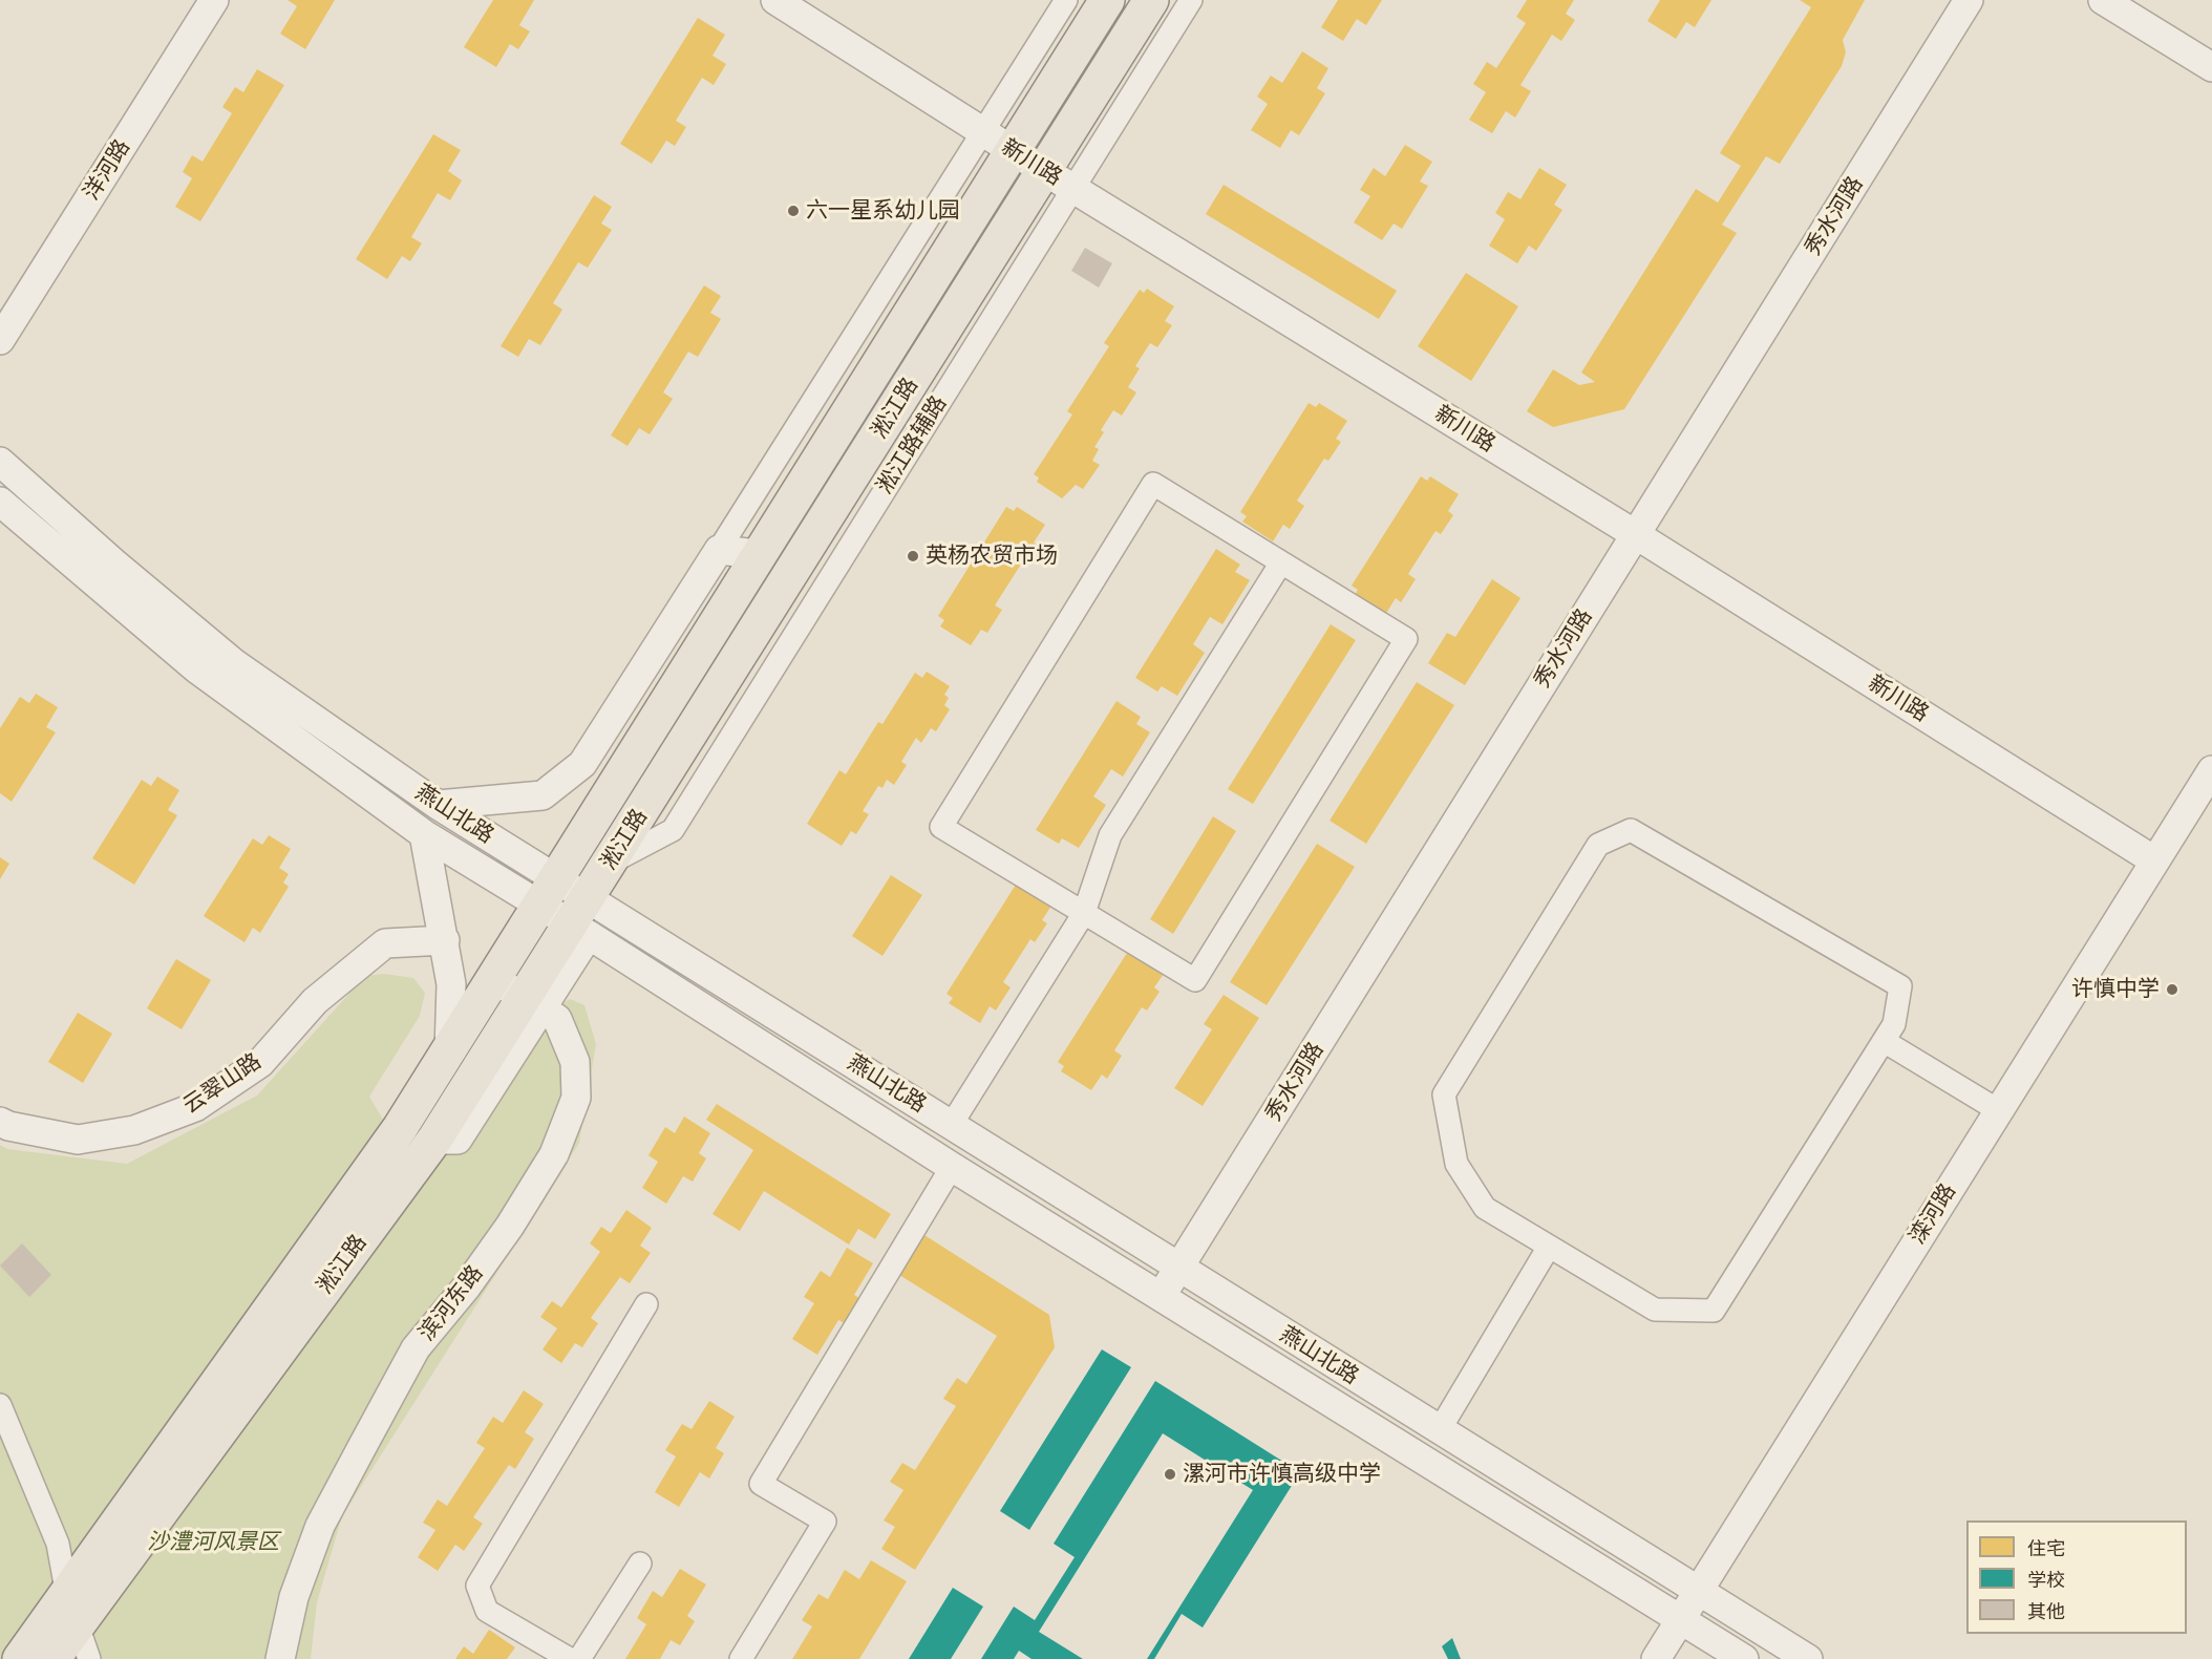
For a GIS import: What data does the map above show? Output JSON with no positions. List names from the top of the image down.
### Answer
{
  "streets": {
    "main road": ["淞江路"],
    "street": [
      "新川路",
      "洋河路",
      "秀水河路",
      "淞江路辅路",
      "燕山北路",
      "云翠山路",
      "滦河路",
      "滨河东路"
    ]
  },
  "crossings": [
    ["新川路", "秀水河路"],
    ["新川路", "淞江路"],
    ["新川路", "淞江路辅路"],
    ["新川路", "滦河路"],
    ["秀水河路", "燕山北路"],
    ["淞江路", "淞江路辅路"],
    ["淞江路", "燕山北路"],
    ["淞江路", "滨河东路"],
    ["燕山北路", "滦河路"]
  ],
  "parks": ["沙澧河风景区"],
  "places": [
    "六一星系幼儿园",
    "英杨农贸市场",
    "许慎中学",
    "漯河市许慎高级中学"
  ],
  "legend": ["住宅", "学校", "其他"]
}
